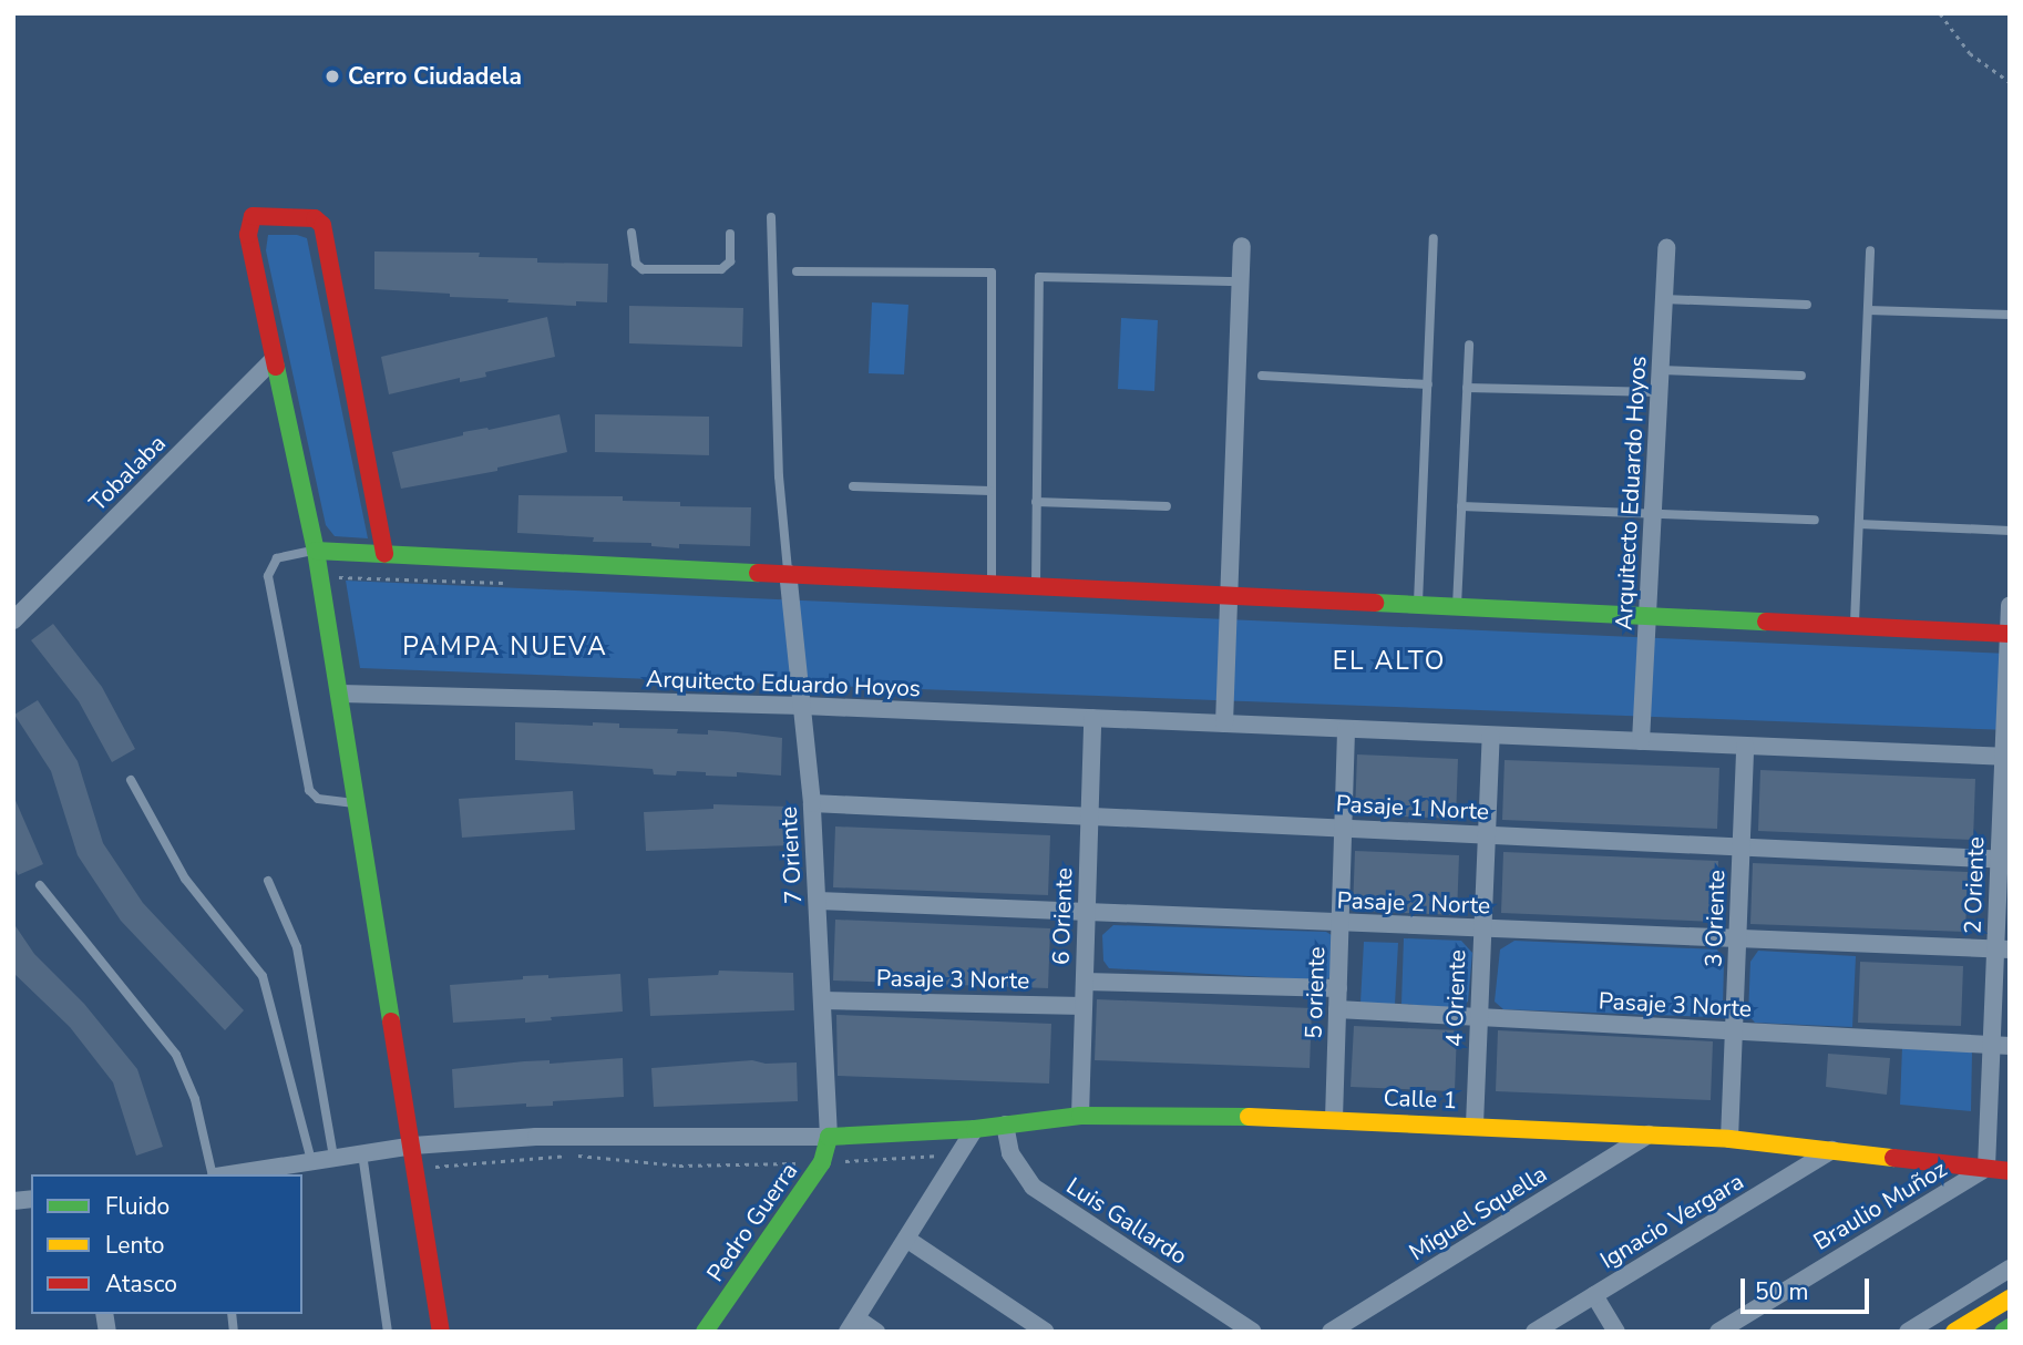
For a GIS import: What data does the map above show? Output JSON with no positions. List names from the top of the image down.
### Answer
{
  "streets": {
    "street": [
      "Tobalaba",
      "Arquitecto Eduardo Hoyos",
      "Pasaje 1 Norte",
      "7 Oriente",
      "2 Oriente",
      "Pasaje 2 Norte",
      "6 Oriente",
      "3 Oriente",
      "Pasaje 3 Norte",
      "5 oriente",
      "4 Oriente",
      "Calle 1",
      "Braulio Muñoz",
      "Miguel Squella",
      "Luis Gallardo",
      "Ignacio Vergara",
      "Pedro Guerra"
    ]
  },
  "crossings": [
    ["Arquitecto Eduardo Hoyos", "7 Oriente"],
    ["Arquitecto Eduardo Hoyos", "2 Oriente"],
    ["Arquitecto Eduardo Hoyos", "6 Oriente"],
    ["Arquitecto Eduardo Hoyos", "3 Oriente"],
    ["Arquitecto Eduardo Hoyos", "5 oriente"],
    ["Arquitecto Eduardo Hoyos", "4 Oriente"],
    ["Pasaje 1 Norte", "7 Oriente"],
    ["Pasaje 1 Norte", "2 Oriente"],
    ["Pasaje 1 Norte", "6 Oriente"],
    ["Pasaje 1 Norte", "3 Oriente"],
    ["Pasaje 1 Norte", "5 oriente"],
    ["Pasaje 1 Norte", "4 Oriente"],
    ["7 Oriente", "Pasaje 2 Norte"],
    ["7 Oriente", "Pasaje 3 Norte"],
    ["7 Oriente", "Calle 1"],
    ["7 Oriente", "Pedro Guerra"],
    ["2 Oriente", "Pasaje 2 Norte"],
    ["2 Oriente", "Pasaje 3 Norte"],
    ["2 Oriente", "Calle 1"],
    ["2 Oriente", "Braulio Muñoz"],
    ["Pasaje 2 Norte", "6 Oriente"],
    ["Pasaje 2 Norte", "3 Oriente"],
    ["Pasaje 2 Norte", "5 oriente"],
    ["Pasaje 2 Norte", "4 Oriente"],
    ["6 Oriente", "Pasaje 3 Norte"],
    ["6 Oriente", "Calle 1"],
    ["3 Oriente", "Pasaje 3 Norte"],
    ["3 Oriente", "Calle 1"],
    ["Pasaje 3 Norte", "5 oriente"],
    ["Pasaje 3 Norte", "4 Oriente"],
    ["5 oriente", "Calle 1"],
    ["4 Oriente", "Calle 1"],
    ["Calle 1", "Braulio Muñoz"],
    ["Calle 1", "Miguel Squella"],
    ["Calle 1", "Luis Gallardo"],
    ["Calle 1", "Ignacio Vergara"],
    ["Calle 1", "Pedro Guerra"]
  ],
  "districts": ["PAMPA NUEVA", "EL ALTO"],
  "places": ["Cerro Ciudadela"],
  "legend": ["Fluido", "Lento", "Atasco"],
  "scale_bar": "50 m"
}
